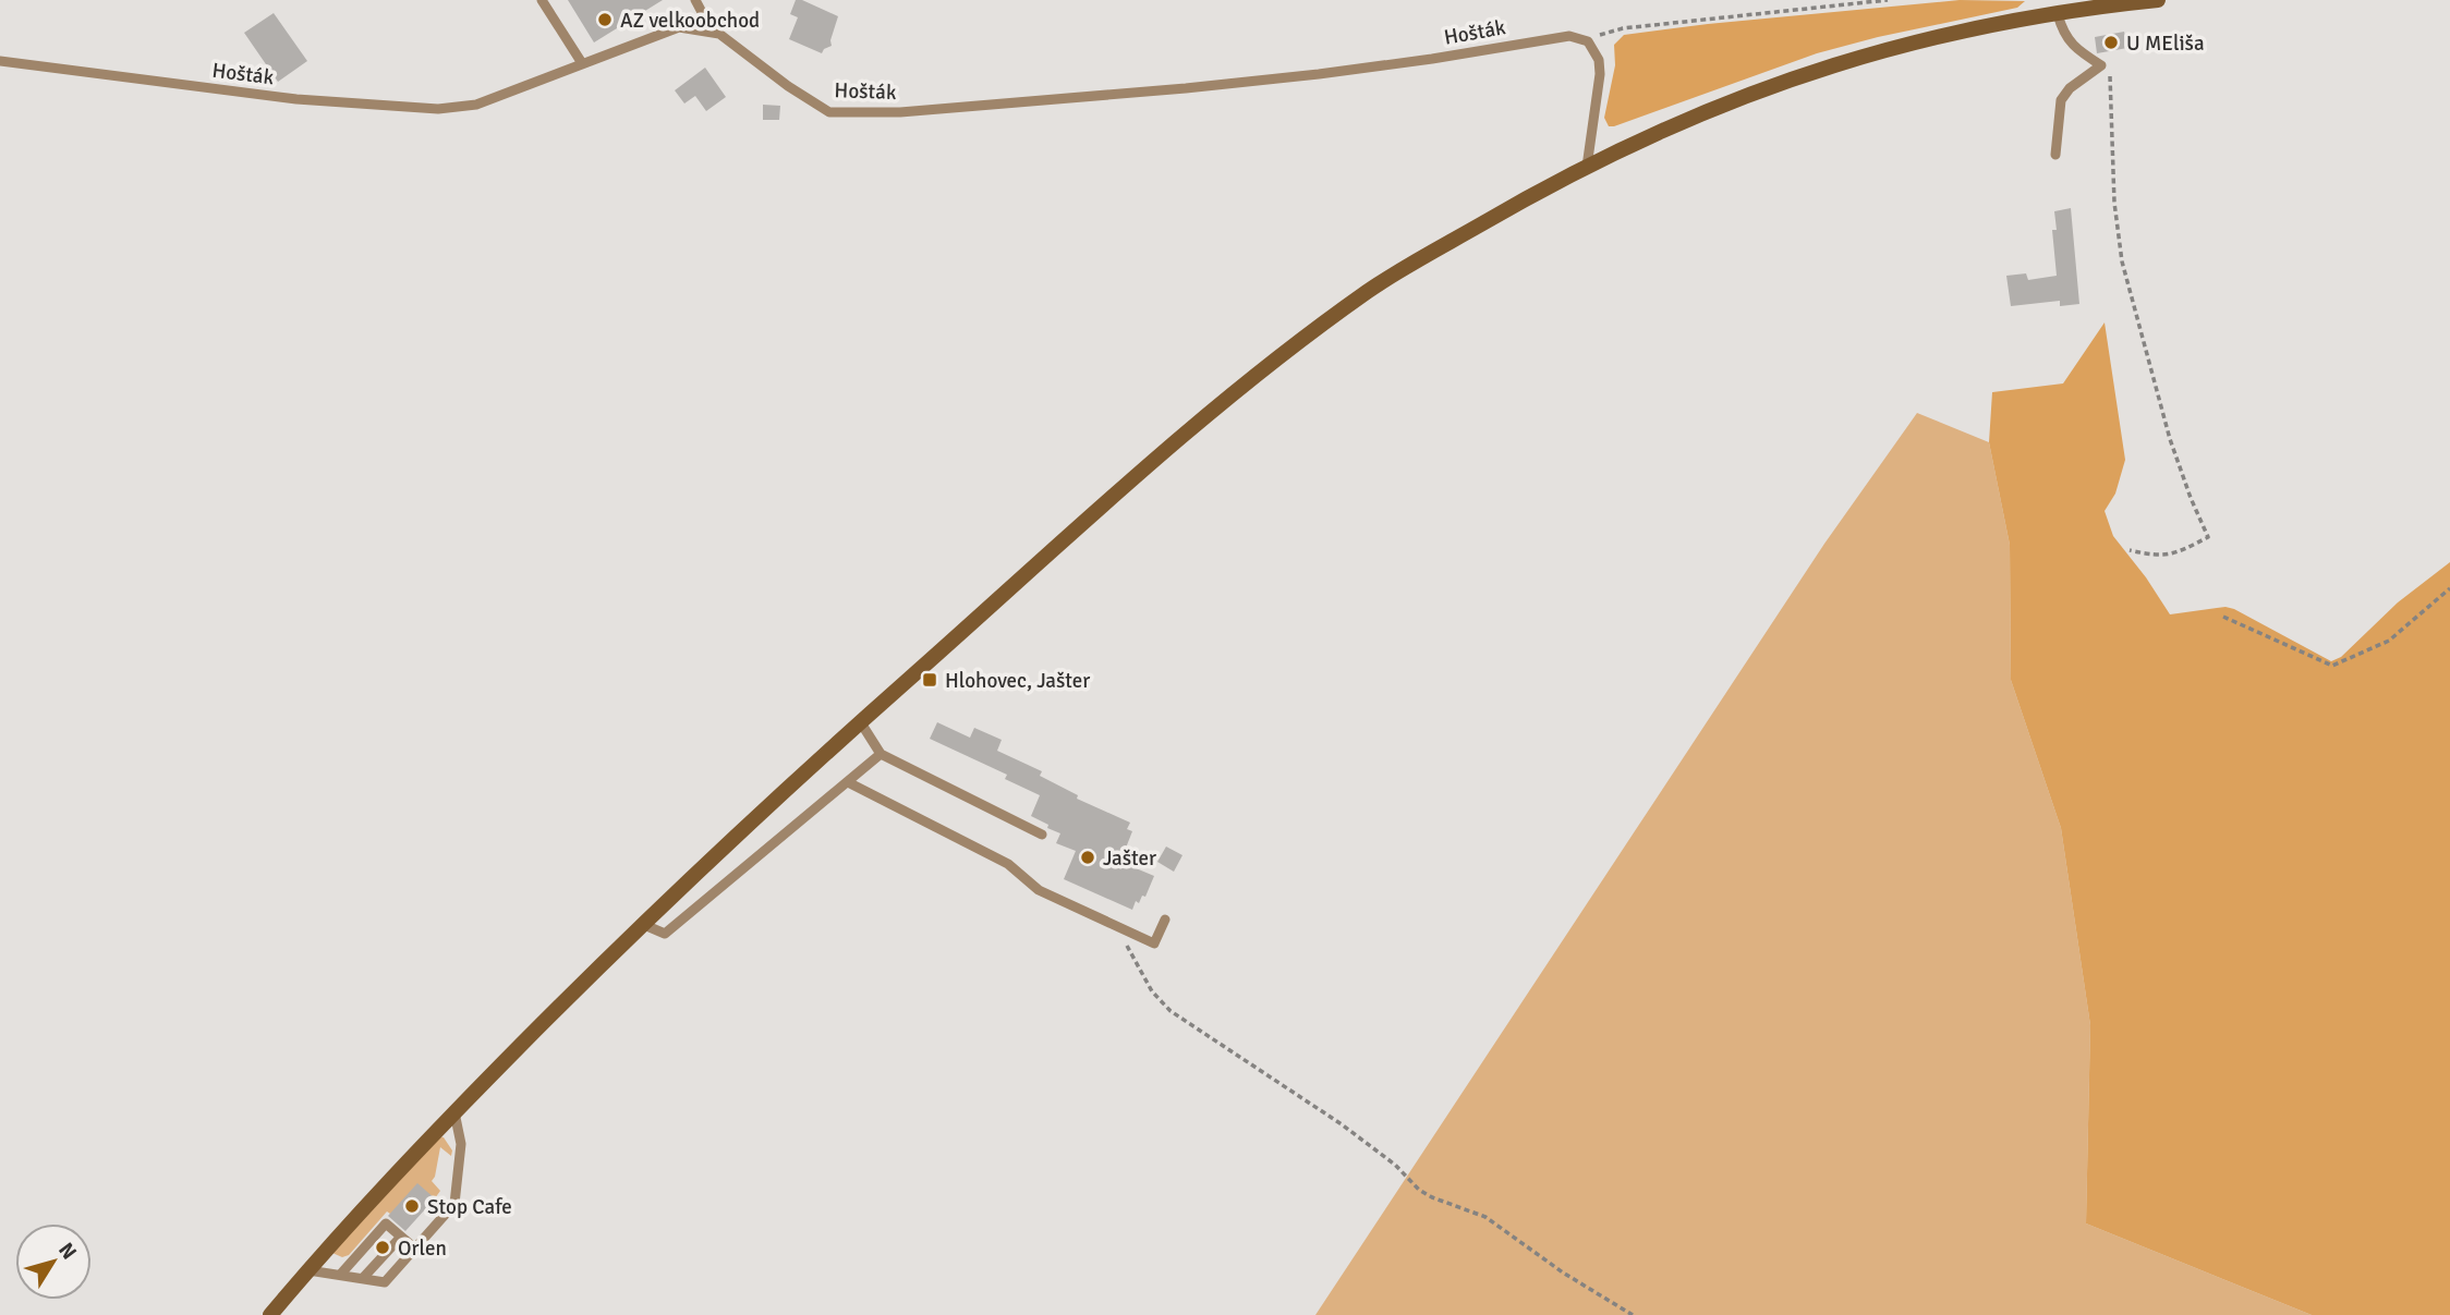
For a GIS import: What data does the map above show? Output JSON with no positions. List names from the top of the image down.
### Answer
{
  "streets": {
    "lane": ["Hošták"]
  },
  "places": {
    "other": [
      "AZ velkoobchod",
      "U MEliša",
      "Jašter",
      "Stop Cafe",
      "Orlen"
    ],
    "transit": ["Hlohovec, Jašter"]
  },
  "north": "top right"
}
